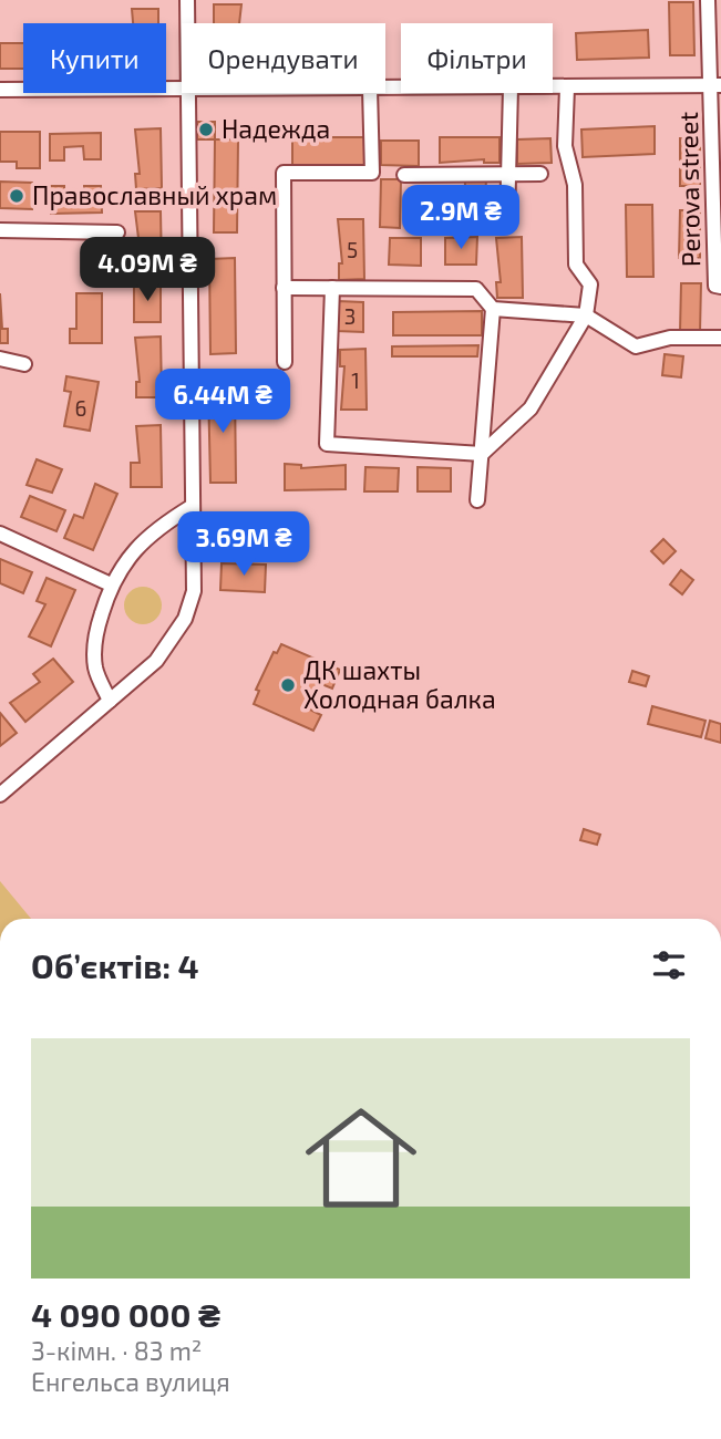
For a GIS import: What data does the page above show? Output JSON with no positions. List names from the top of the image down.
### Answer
{
  "streets": {
    "street": ["Perova street"]
  },
  "places": ["Надежда", "Православный храм", "ДК шахты Холодная балка"],
  "house_numbers": [
    "5",
    "3",
    "1",
    "6"
  ],
  "page": {
    "chip": ["Купити", "Орендувати", "Фільтри"],
    "price": [
      "2.9M ₴",
      "4.09M ₴",
      "6.44M ₴",
      "3.69M ₴"
    ],
    "heading": "Об’єктів: 4",
    "list": [
      {
        "name": "4 090 000 ₴",
        "note": "3-кімн. · 83 m² · Енгельса вулиця"
      }
    ]
  }
}
